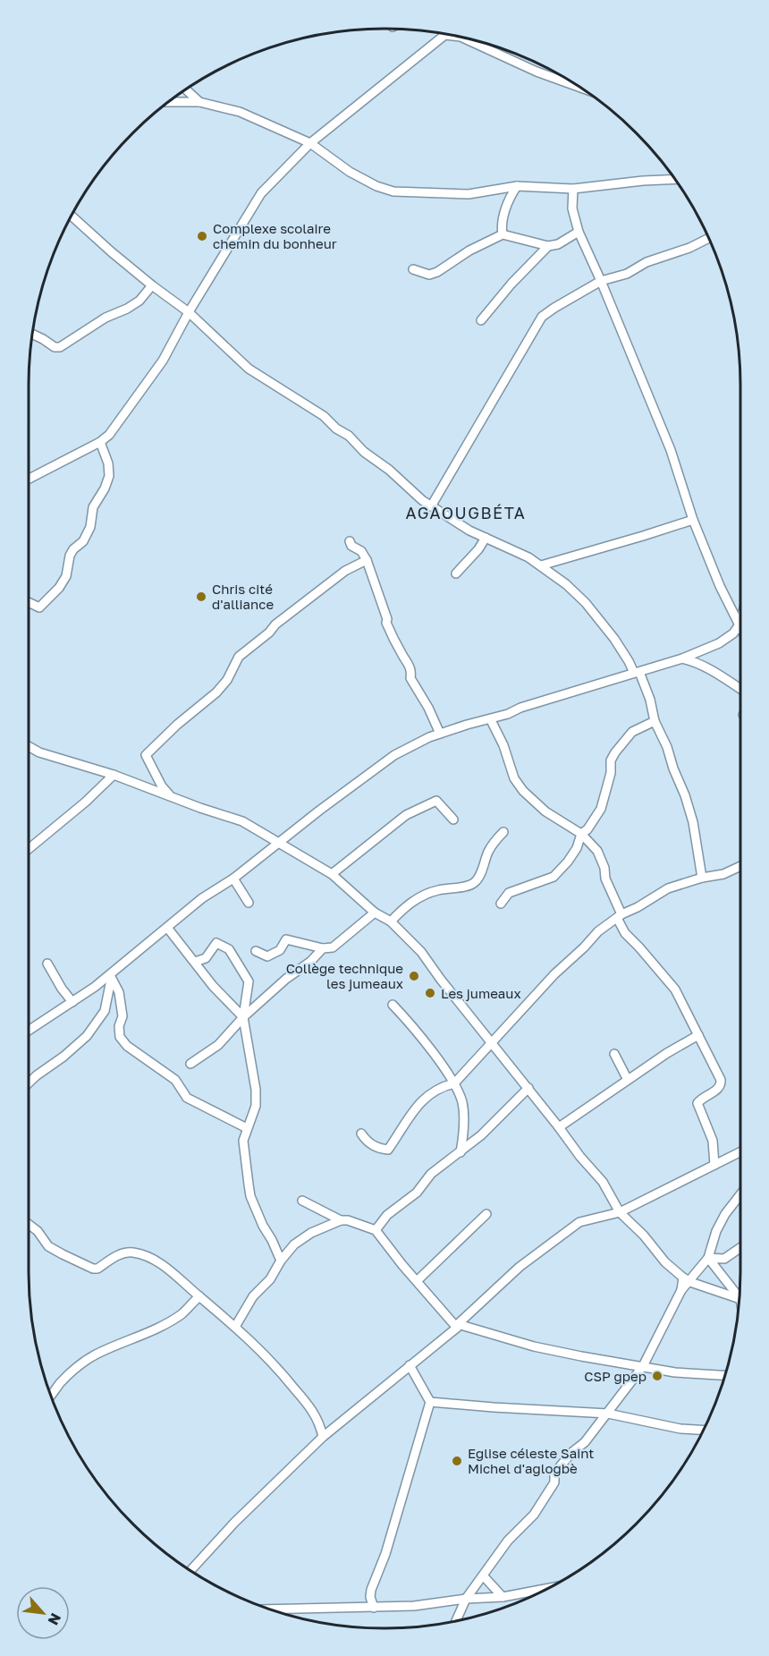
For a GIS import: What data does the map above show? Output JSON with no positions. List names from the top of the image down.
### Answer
{
  "districts": ["AGAOUGBÉTA"],
  "places": [
    "Complexe scolaire chemin du bonheur",
    "Chris cité d'alliance",
    "Collège technique les jumeaux",
    "Les jumeaux",
    "CSP gpep",
    "Eglise céleste Saint Michel d'aglogbè"
  ],
  "north": "bottom right"
}
